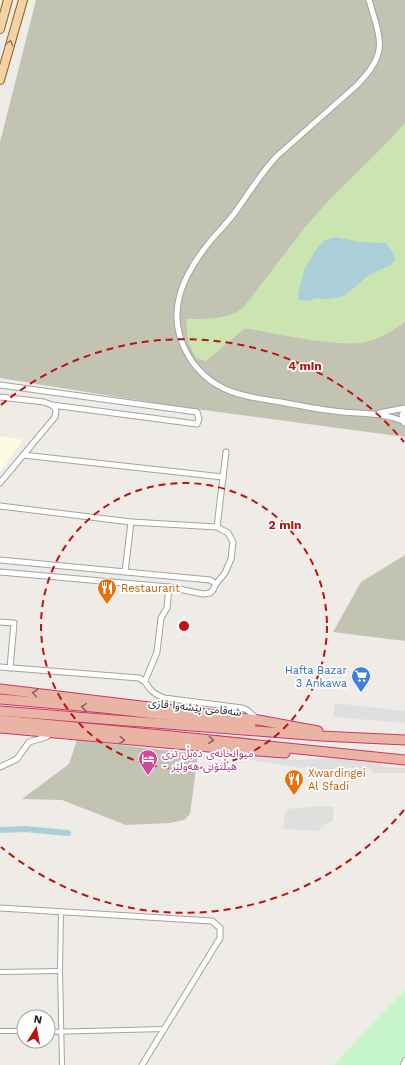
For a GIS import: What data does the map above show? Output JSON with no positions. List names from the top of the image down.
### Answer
{
  "streets": {
    "highway": ["شەقامی پێشەوا قازی"]
  },
  "places": {
    "restaurant": ["Restaurant", "Xwardingei Al Sfadi"],
    "supermarket": ["Hafta Bazar 3 Ankawa"],
    "hotel": ["میوانخانەی دەبڵ تری - هیڵتۆنی هەولێر"]
  },
  "north": "top",
  "rings": ["4 min", "2 min"]
}
